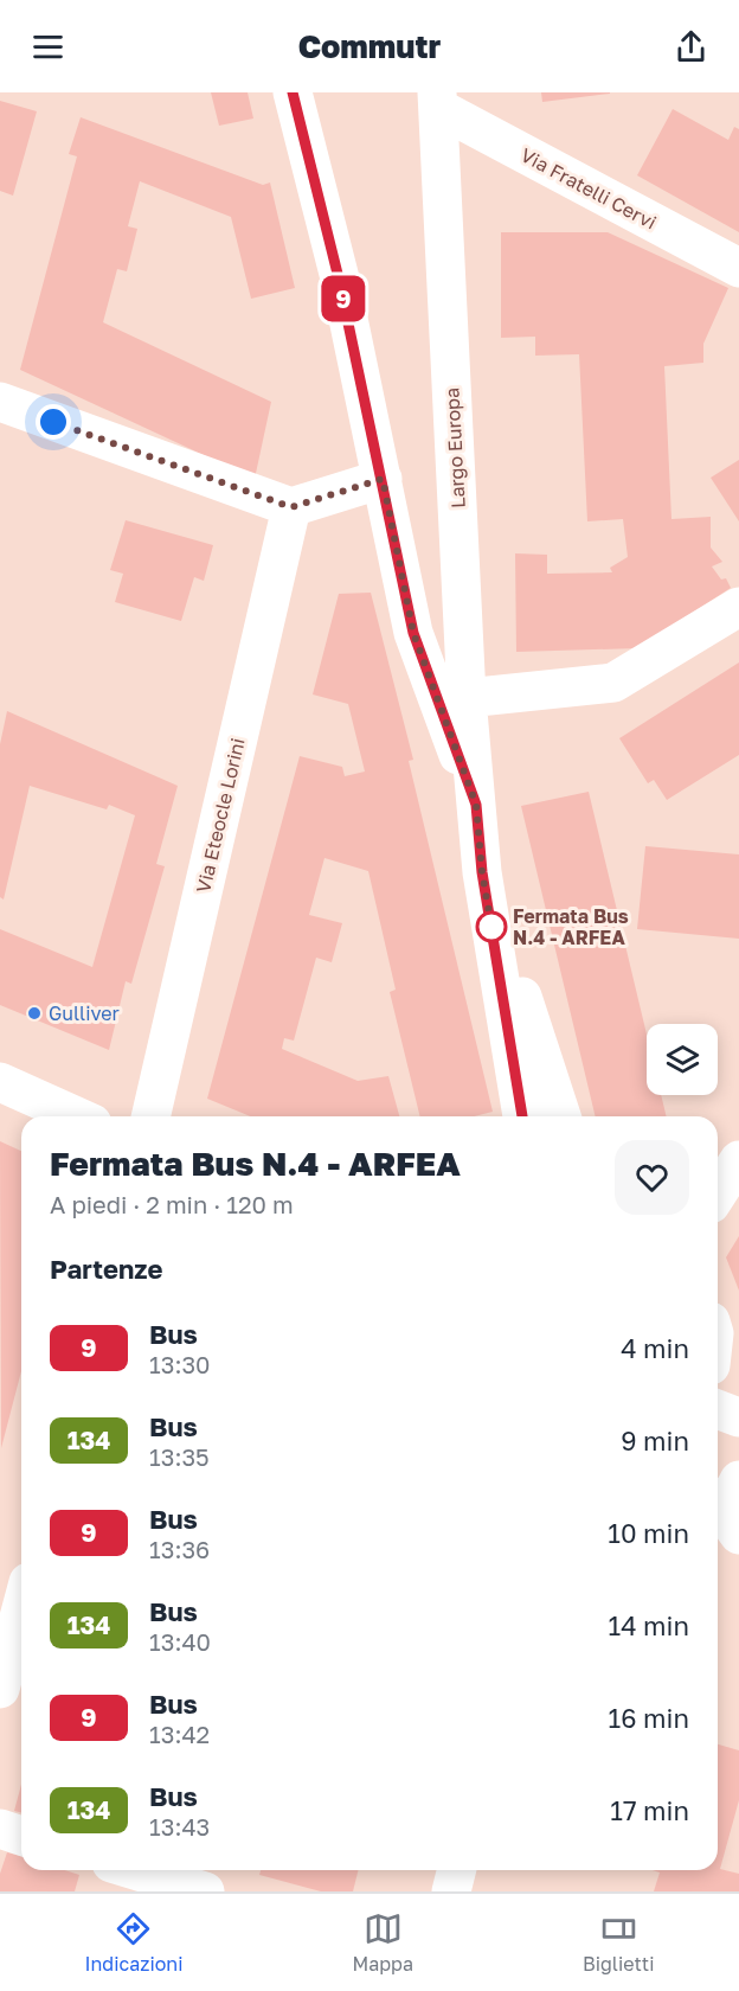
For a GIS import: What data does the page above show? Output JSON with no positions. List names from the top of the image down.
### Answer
{
  "streets": {
    "street": ["Via Fratelli Cervi", "Largo Europa", "Via Eteocle Lorini"]
  },
  "crossings": [
    ["Via Fratelli Cervi", "Largo Europa"]
  ],
  "places": ["Fermata Bus N.4 - ARFEA", "Gulliver"],
  "lines": ["bus line 9"],
  "page": {
    "header": "Commutr",
    "on_map": "9",
    "heading": [
      ["Fermata Bus N.4 - ARFEA", "A piedi · 2 min · 120 m"],
      "Partenze"
    ],
    "list": [
      {
        "mark": "9",
        "name": "Bus",
        "note": "13:30",
        "value": "4 min"
      },
      {
        "mark": "134",
        "name": "Bus",
        "note": "13:35",
        "value": "9 min"
      },
      {
        "mark": "9",
        "name": "Bus",
        "note": "13:36",
        "value": "10 min"
      },
      {
        "mark": "134",
        "name": "Bus",
        "note": "13:40",
        "value": "14 min"
      },
      {
        "mark": "9",
        "name": "Bus",
        "note": "13:42",
        "value": "16 min"
      },
      {
        "mark": "134",
        "name": "Bus",
        "note": "13:43",
        "value": "17 min"
      }
    ],
    "tabs": ["Indicazioni", "Mappa", "Biglietti"]
  }
}
